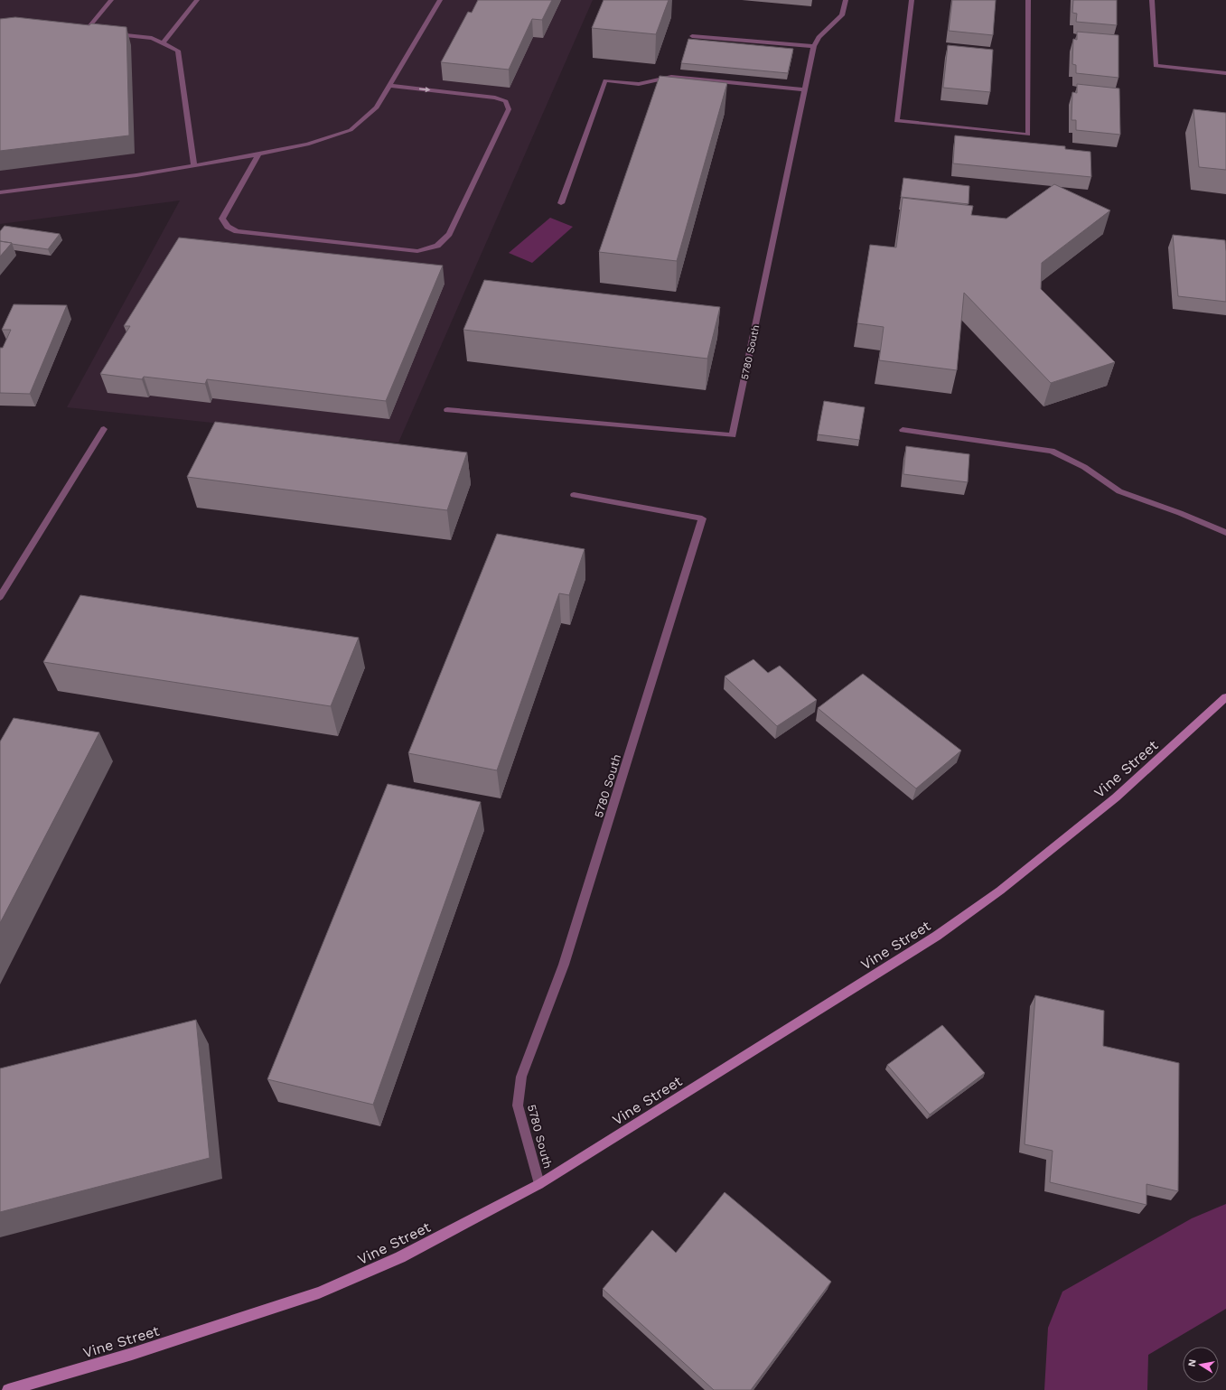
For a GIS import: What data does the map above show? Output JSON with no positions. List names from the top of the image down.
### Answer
{
  "streets": {
    "street": ["Vine Street"],
    "lane": ["5780 South"]
  },
  "crossings": [
    ["5780 South", "Vine Street"]
  ],
  "north": "left"
}
